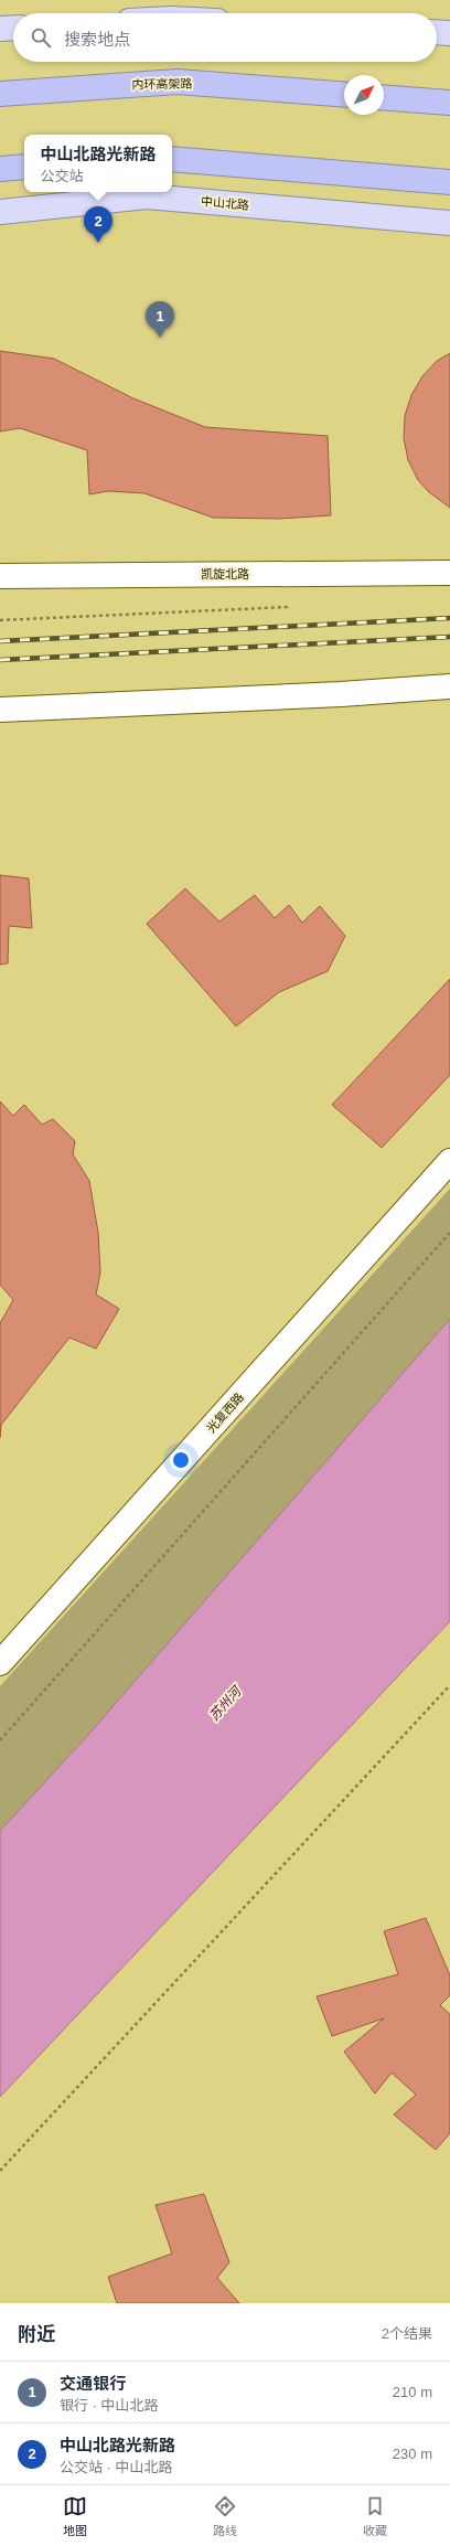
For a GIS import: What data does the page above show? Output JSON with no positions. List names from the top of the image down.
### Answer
{
  "streets": {
    "highway": ["内环高架路"],
    "main road": ["中山北路"],
    "street": ["凯旋北路", "光复西路"]
  },
  "water": ["苏州河"],
  "north": "top right",
  "page": {
    "search": "搜索地点",
    "popup": ["中山北路光新路", "公交站"],
    "pins": ["2", "1"],
    "heading": ["附近", "2个结果"],
    "list": [
      {
        "mark": "1",
        "name": "交通银行",
        "note": "银行 · 中山北路",
        "value": "210 m"
      },
      {
        "mark": "2",
        "name": "中山北路光新路",
        "note": "公交站 · 中山北路",
        "value": "230 m"
      }
    ],
    "nav": ["地图", "路线", "收藏"]
  }
}
